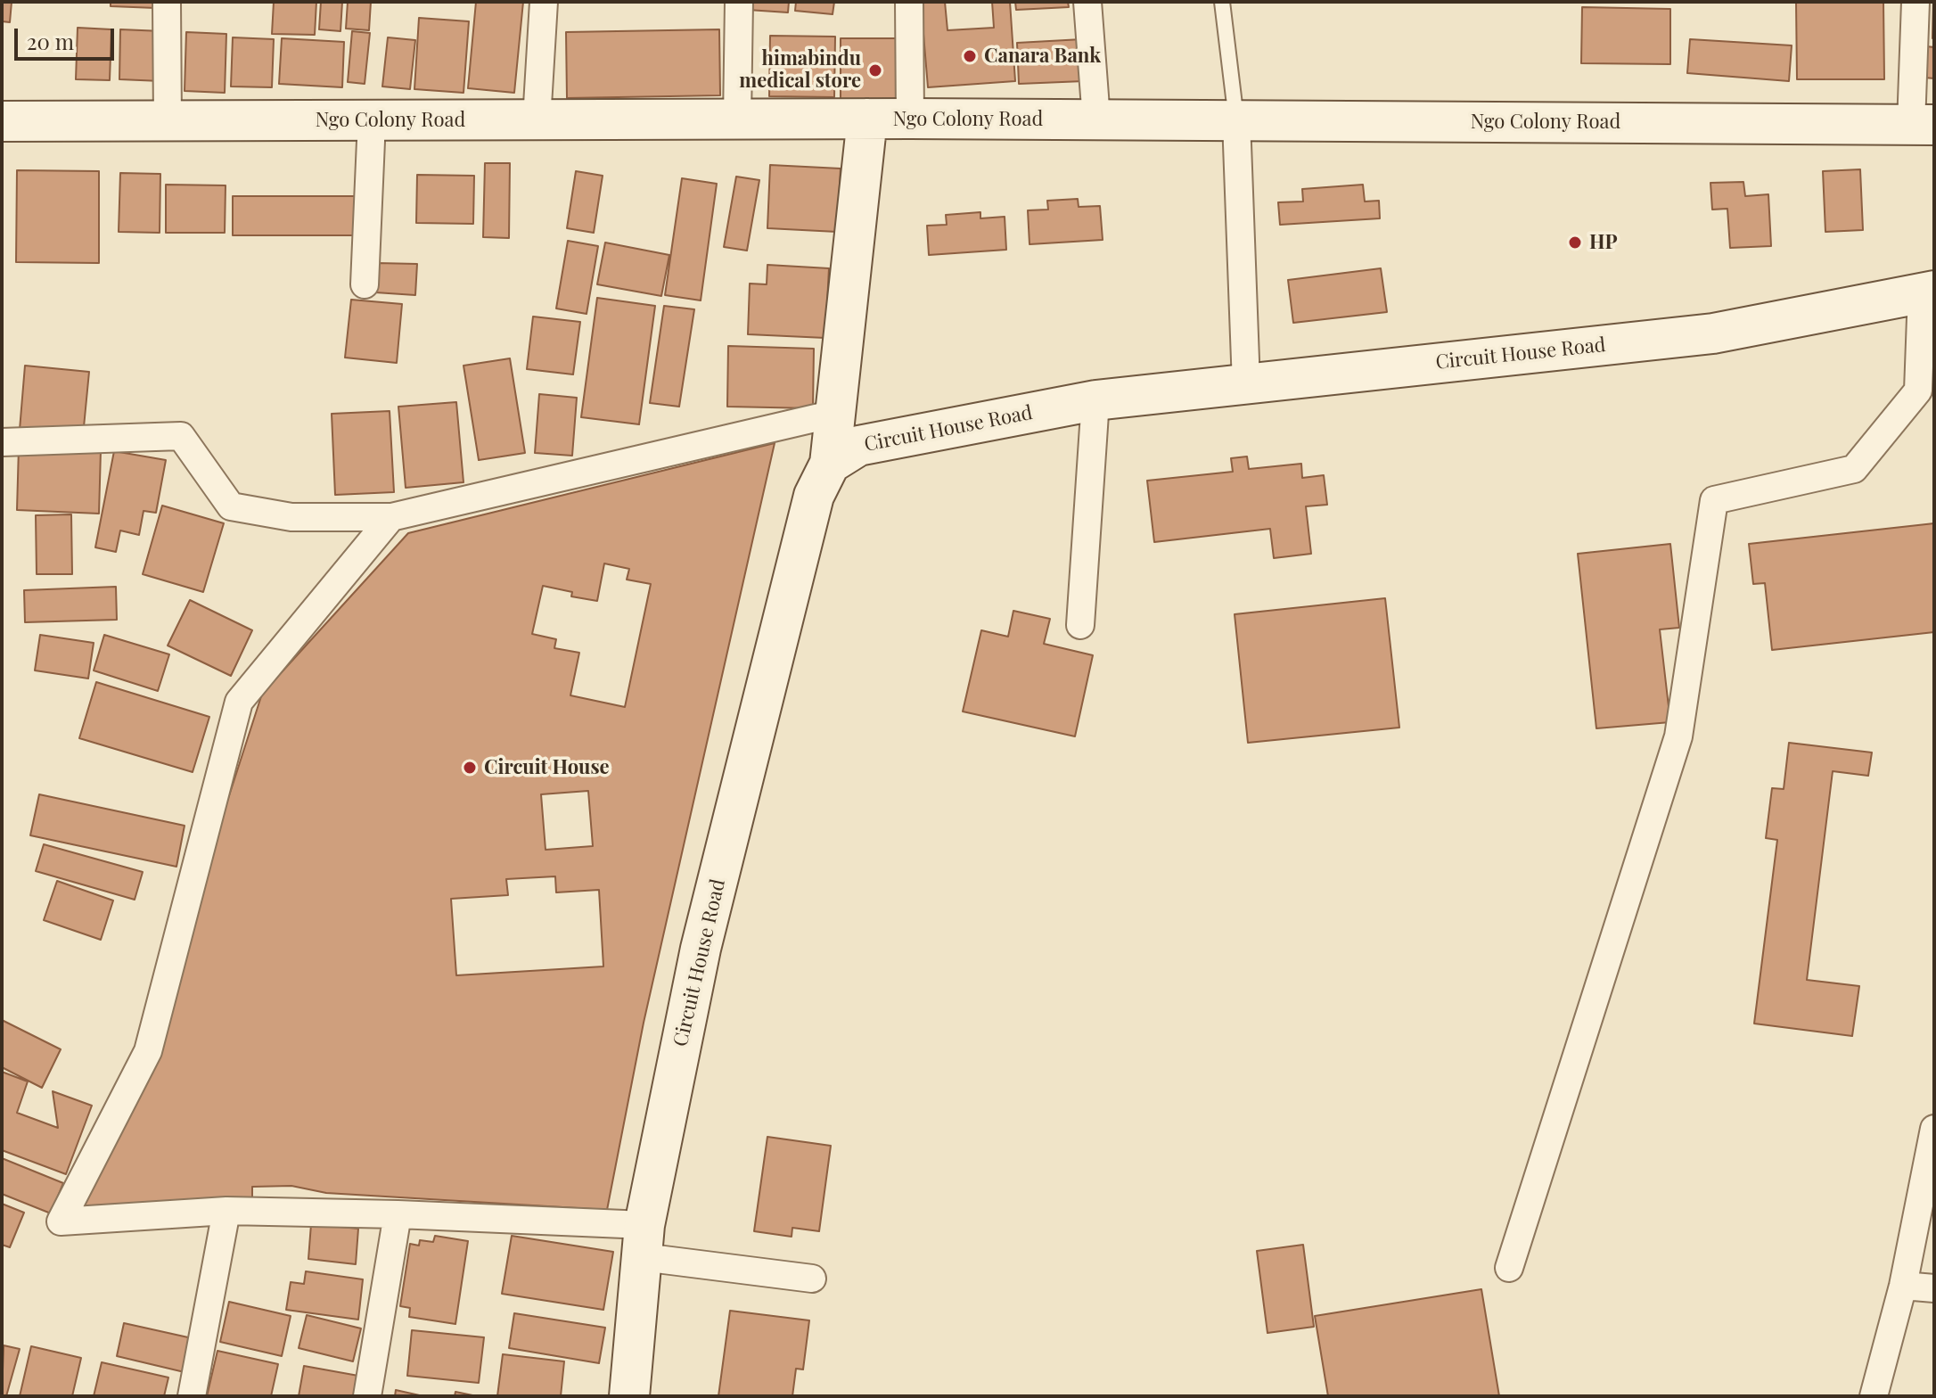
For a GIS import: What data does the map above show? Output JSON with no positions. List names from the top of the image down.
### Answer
{
  "streets": {
    "street": ["Ngo Colony Road", "Circuit House Road"]
  },
  "places": [
    "Canara Bank",
    "himabindu medical store",
    "HP",
    "Circuit House"
  ],
  "scale_bar": "20 m"
}
